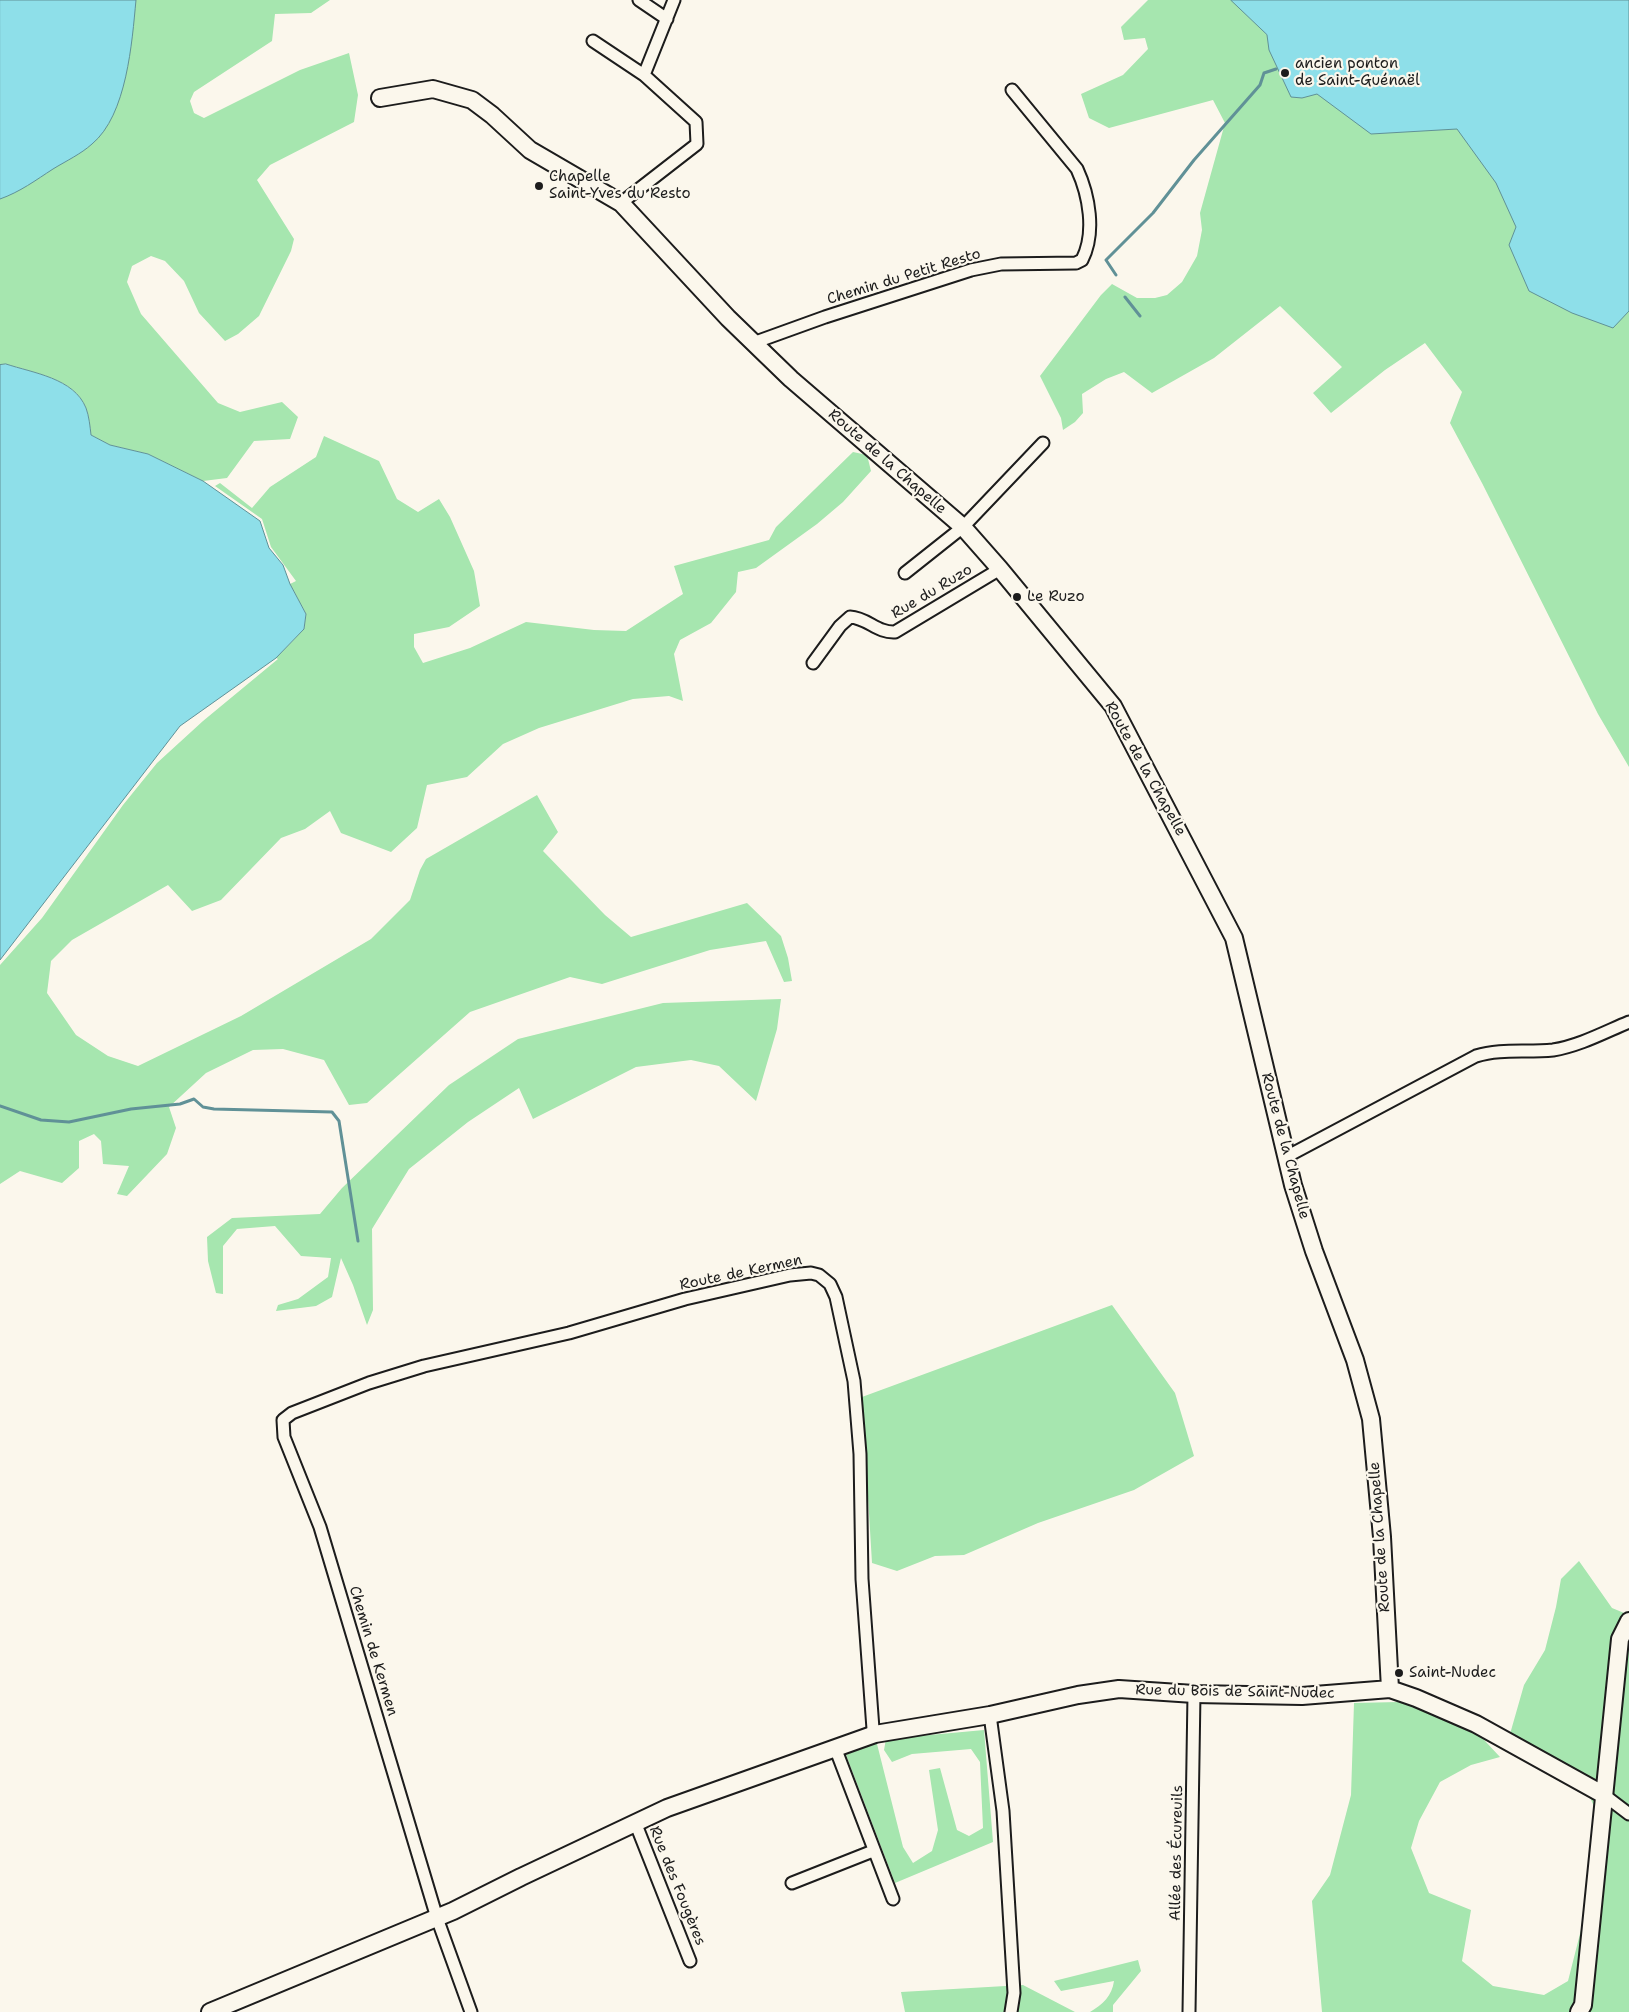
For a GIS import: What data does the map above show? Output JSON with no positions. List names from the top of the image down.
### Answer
{
  "streets": {
    "street": [
      "Chemin du Petit Resto",
      "Route de la Chapelle",
      "Rue du Ruzo",
      "Route de Kermen",
      "Chemin de Kermen",
      "Rue du Bois de Saint-Nudec",
      "Allée des Écureuils",
      "Rue des Fougères"
    ]
  },
  "crossings": [
    ["Chemin du Petit Resto", "Route de la Chapelle"],
    ["Route de la Chapelle", "Rue du Ruzo"],
    ["Route de la Chapelle", "Rue du Bois de Saint-Nudec"],
    ["Route de Kermen", "Chemin de Kermen"],
    ["Route de Kermen", "Rue du Bois de Saint-Nudec"],
    ["Chemin de Kermen", "Rue du Bois de Saint-Nudec"],
    ["Rue du Bois de Saint-Nudec", "Allée des Écureuils"],
    ["Rue du Bois de Saint-Nudec", "Rue des Fougères"]
  ],
  "places": [
    "ancien ponton de Saint-Guénaël",
    "Chapelle Saint-Yves du Resto",
    "Le Ruzo",
    "Saint-Nudec"
  ]
}
